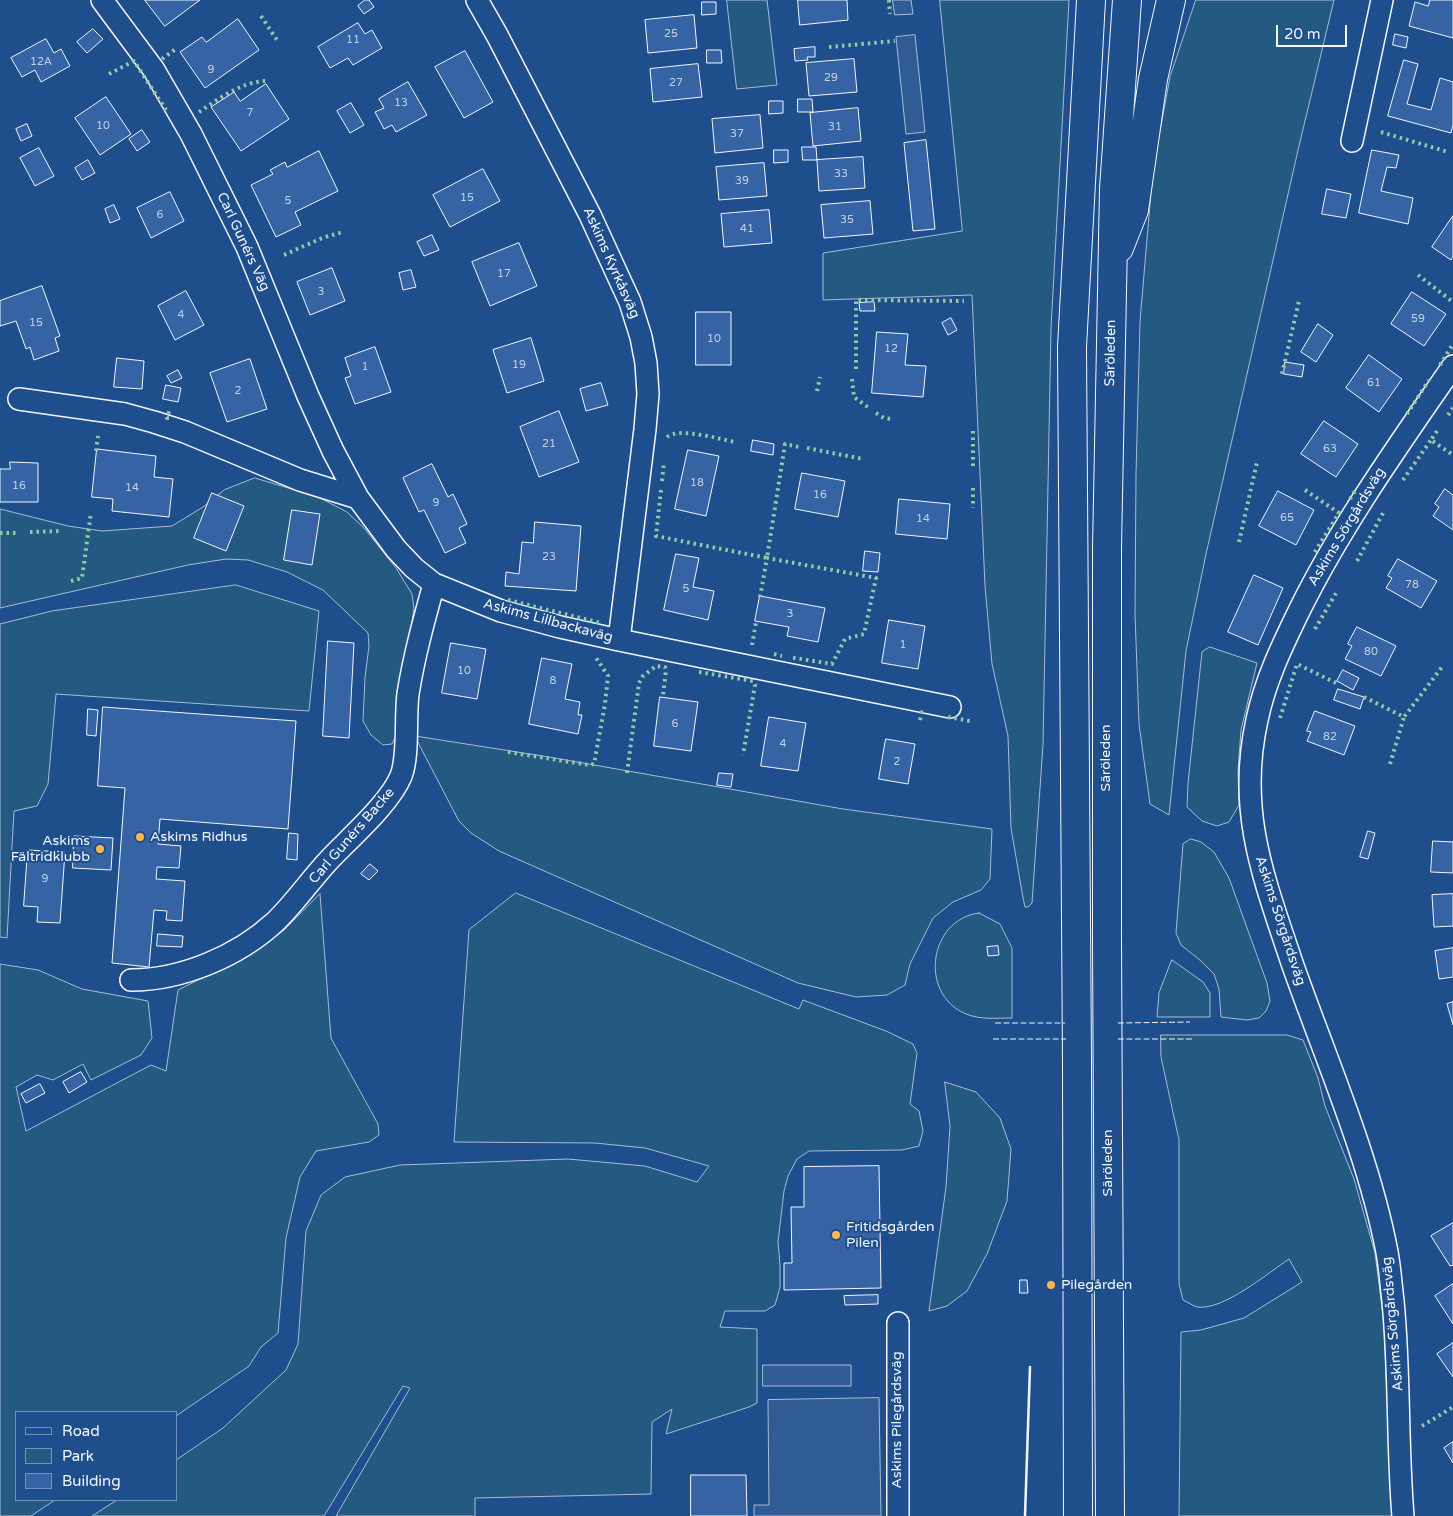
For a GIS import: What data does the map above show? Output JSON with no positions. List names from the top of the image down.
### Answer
{
  "streets": {
    "main road": ["Säröleden"],
    "street": [
      "Carl Gunérs Väg",
      "Askims Kyrkåsväg",
      "Askims Sörgårdsväg",
      "Askims Lillbackaväg",
      "Carl Gunérs Backe",
      "Askims Pilegårdsväg"
    ]
  },
  "crossings": [
    ["Carl Gunérs Väg", "Askims Lillbackaväg"],
    ["Askims Kyrkåsväg", "Askims Lillbackaväg"],
    ["Askims Lillbackaväg", "Carl Gunérs Backe"]
  ],
  "places": [
    "Askims Ridhus",
    "Askims Fältridklubb",
    "Fritidsgården Pilen",
    "Pilegården"
  ],
  "house_numbers": [
    "25",
    "11",
    "12A",
    "9",
    "29",
    "27",
    "13",
    "7",
    "10",
    "31",
    "37",
    "33",
    "39",
    "15",
    "5",
    "6",
    "35",
    "41",
    "17",
    "3",
    "4",
    "59",
    "15",
    "10",
    "12",
    "19",
    "1",
    "61",
    "2",
    "21",
    "63",
    "18",
    "16",
    "14",
    "16",
    "9",
    "65",
    "14",
    "23",
    "78",
    "5",
    "3",
    "1",
    "80",
    "10",
    "8",
    "6",
    "82",
    "4",
    "2",
    "9"
  ],
  "legend": ["Road", "Park", "Building"],
  "scale_bar": "20 m"
}
